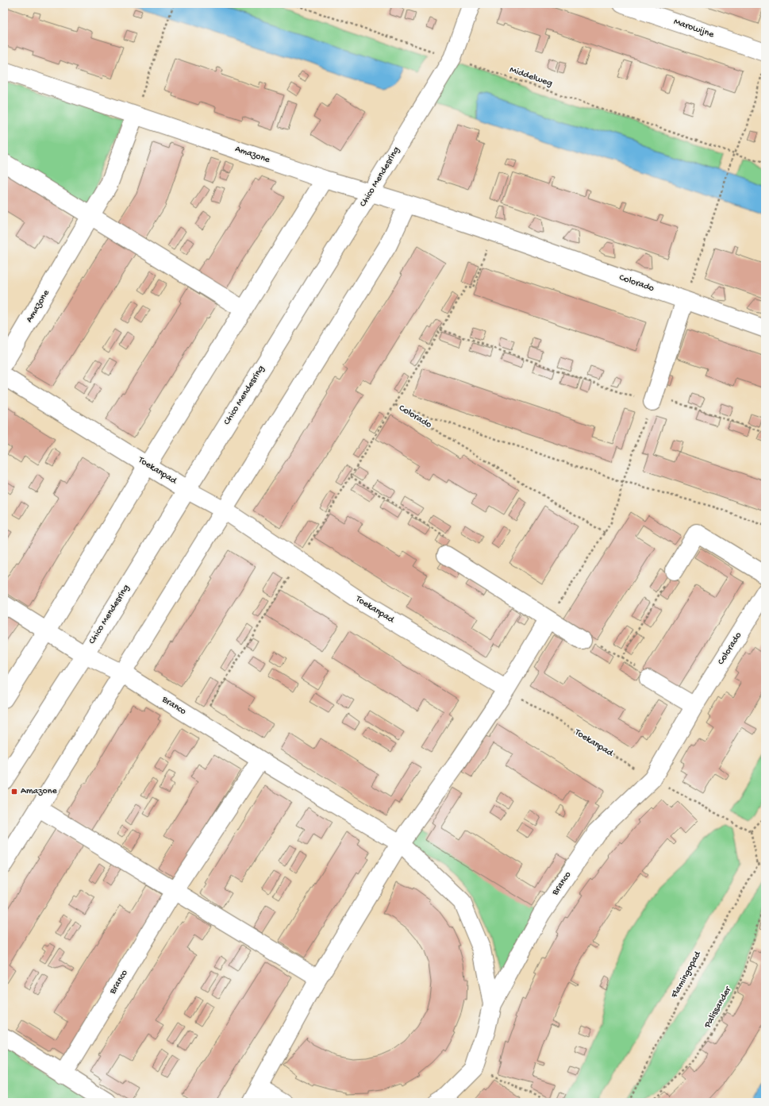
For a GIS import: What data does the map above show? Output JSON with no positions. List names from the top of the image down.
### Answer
{
  "streets": {
    "street": [
      "Marowijne",
      "Amazone",
      "Chico Mendesring",
      "Colorado",
      "Toekanpad",
      "Branco"
    ],
    "path": ["Middelweg", "Flamingopad", "Palissander"]
  },
  "crossings": [
    ["Middelweg", "Chico Mendesring"],
    ["Amazone", "Chico Mendesring"],
    ["Amazone", "Colorado"],
    ["Chico Mendesring", "Colorado"],
    ["Chico Mendesring", "Toekanpad"],
    ["Chico Mendesring", "Branco"],
    ["Colorado", "Toekanpad"],
    ["Colorado", "Branco"],
    ["Toekanpad", "Branco"]
  ],
  "places": {
    "transit": ["Amazone"]
  }
}
